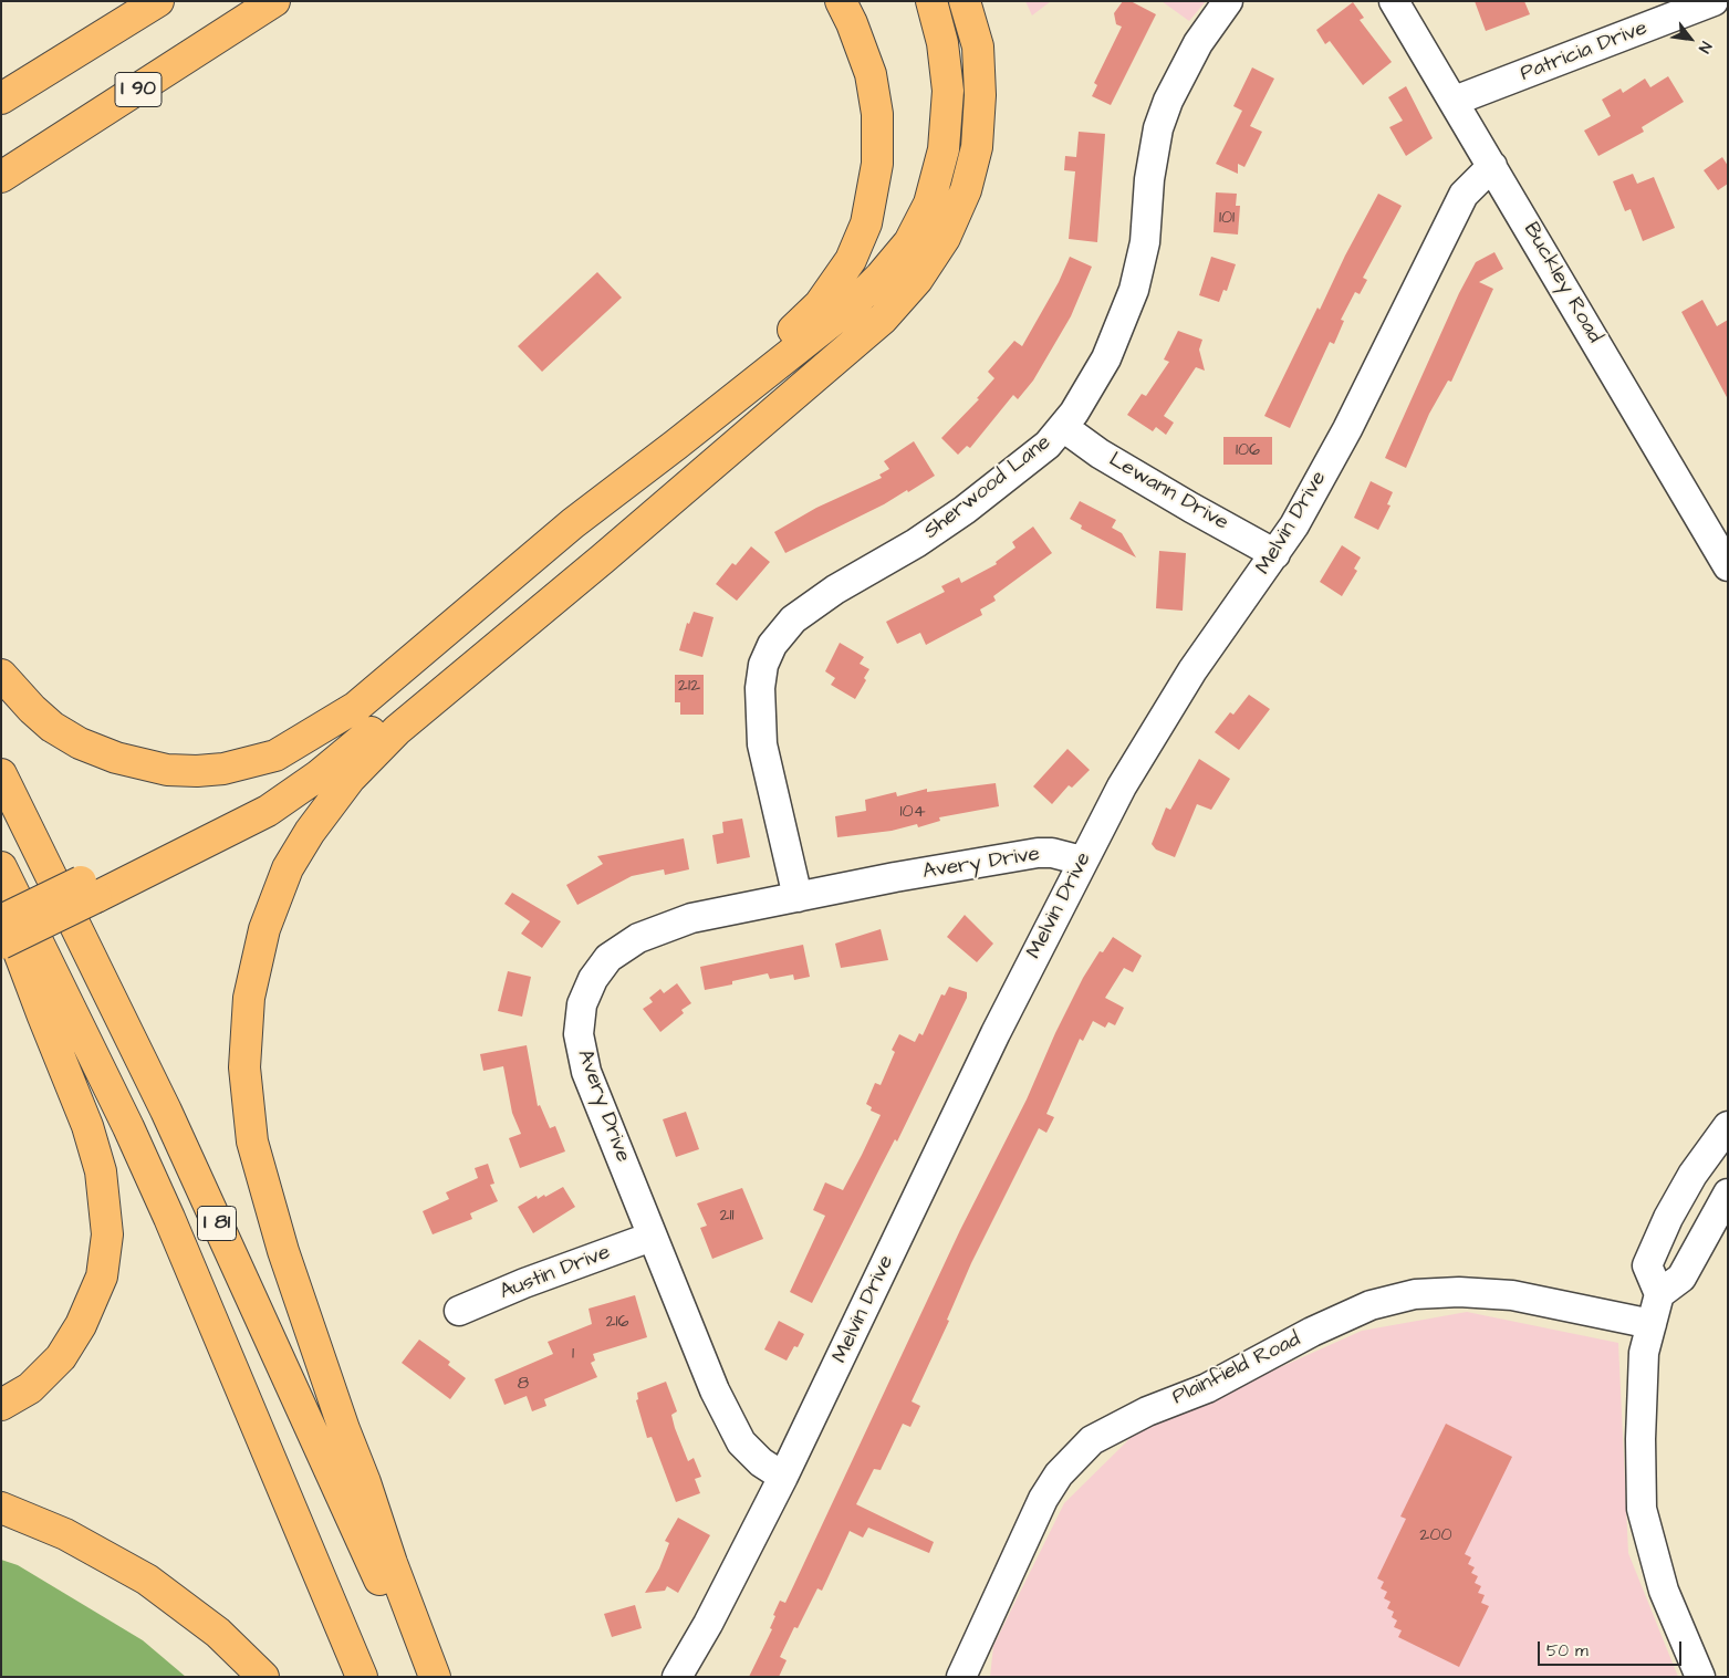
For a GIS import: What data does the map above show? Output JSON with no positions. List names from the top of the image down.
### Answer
{
  "streets": {
    "highway": ["I 90", "I 81"],
    "street": [
      "Patricia Drive",
      "Buckley Road",
      "Sherwood Lane",
      "Lewann Drive",
      "Melvin Drive",
      "Avery Drive",
      "Austin Drive",
      "Plainfield Road"
    ]
  },
  "crossings": [
    ["Patricia Drive", "Buckley Road"],
    ["Buckley Road", "Melvin Drive"],
    ["Sherwood Lane", "Lewann Drive"],
    ["Sherwood Lane", "Avery Drive"],
    ["Lewann Drive", "Melvin Drive"],
    ["Melvin Drive", "Avery Drive"],
    ["Avery Drive", "Austin Drive"]
  ],
  "house_numbers": [
    "101",
    "106",
    "212",
    "104",
    "211",
    "216",
    "1",
    "8",
    "200"
  ],
  "scale_bar": "50 m",
  "north": "bottom right"
}
